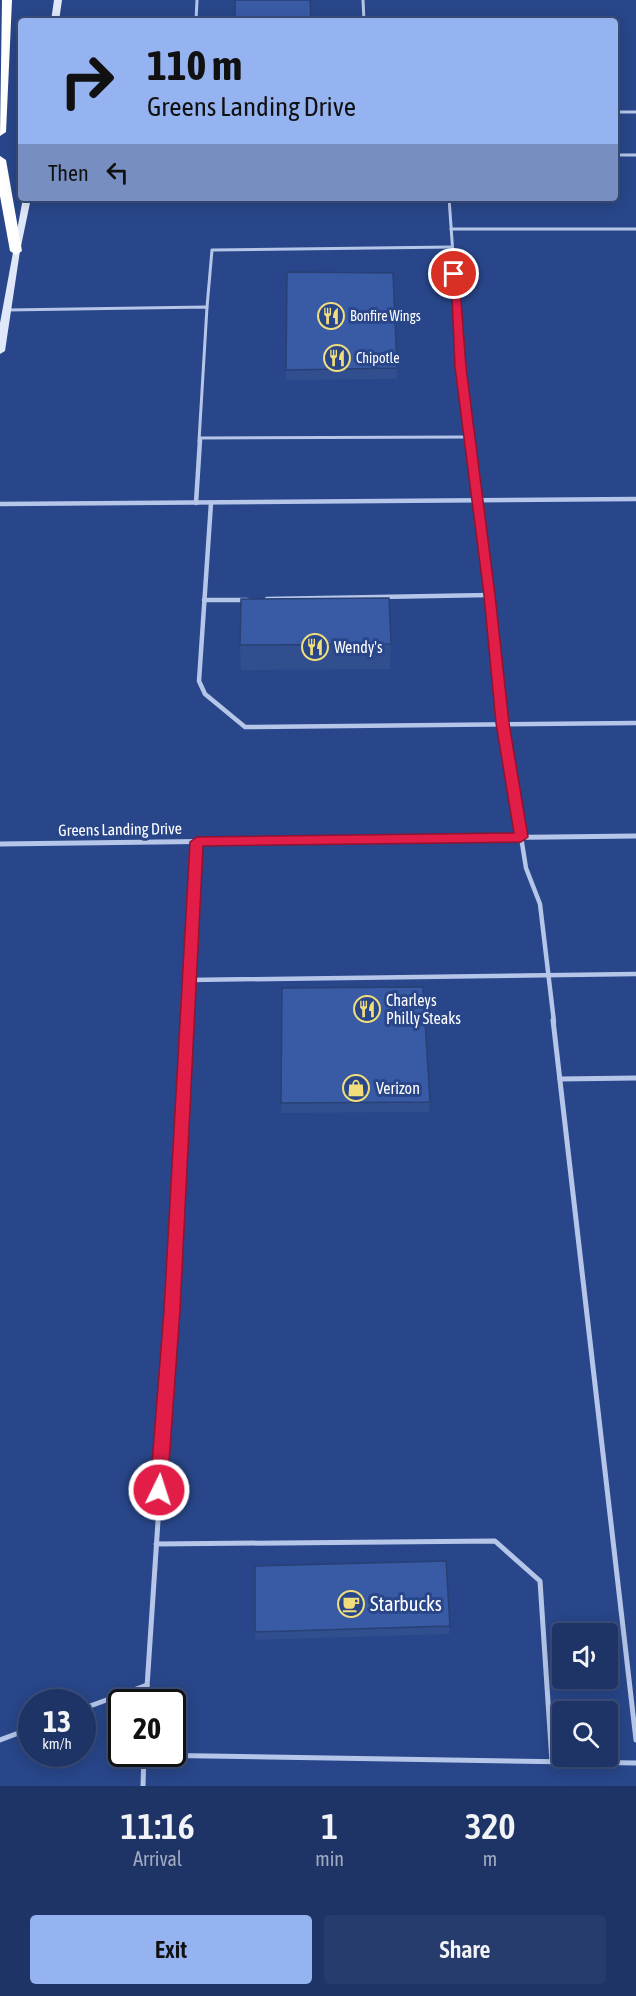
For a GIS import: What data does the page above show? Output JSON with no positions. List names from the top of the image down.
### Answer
{
  "streets": {
    "street": ["Greens Landing Drive"]
  },
  "places": {
    "restaurant": [
      "Bonfire Wings",
      "Chipotle",
      "Wendy's",
      "Charleys Philly Steaks"
    ],
    "shop": ["Verizon"],
    "cafe": ["Starbucks"]
  },
  "page": {
    "turn": ["110 m", "Greens Landing Drive"],
    "then": "Then",
    "speed": "13 km/h",
    "limit": "20",
    "eta": [
      "11:16",
      "Arrival",
      "1",
      "min",
      "320",
      "m"
    ],
    "buttons": ["Exit", "Share"]
  }
}
